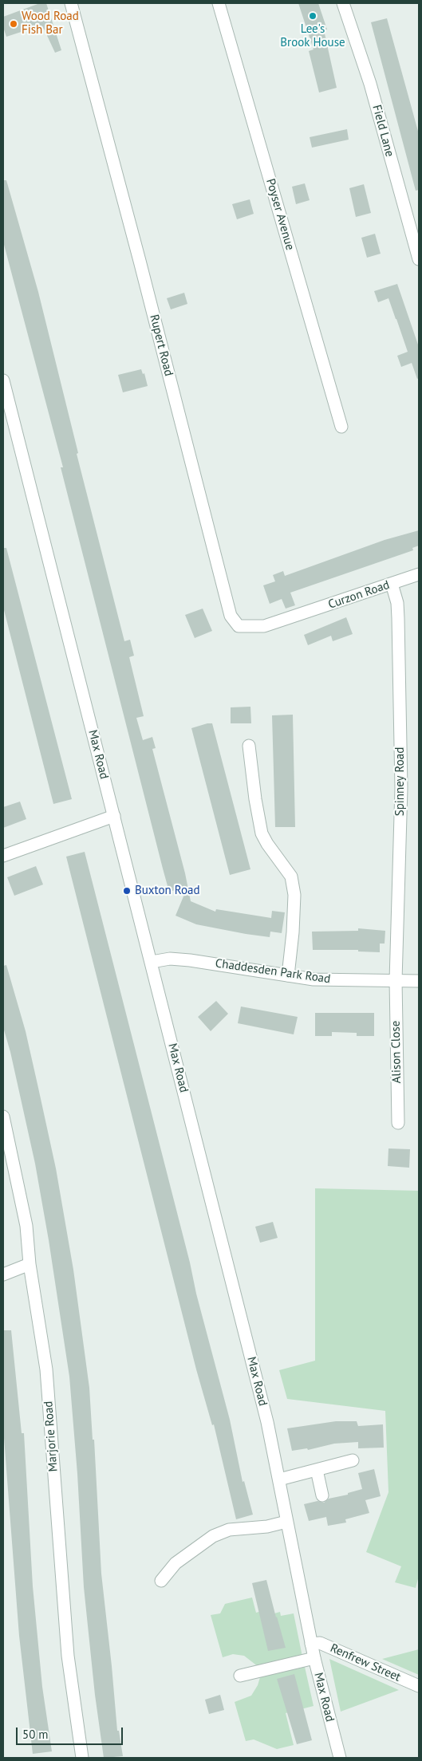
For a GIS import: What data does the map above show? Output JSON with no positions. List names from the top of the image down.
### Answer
{
  "streets": {
    "street": [
      "Field Lane",
      "Poyser Avenue",
      "Rupert Road",
      "Curzon Road",
      "Max Road",
      "Spinney Road",
      "Chaddesden Park Road",
      "Alison Close",
      "Marjorie Road",
      "Renfrew Street"
    ]
  },
  "crossings": [
    ["Rupert Road", "Curzon Road"],
    ["Curzon Road", "Spinney Road"],
    ["Max Road", "Chaddesden Park Road"],
    ["Max Road", "Renfrew Street"],
    ["Spinney Road", "Chaddesden Park Road"],
    ["Spinney Road", "Alison Close"],
    ["Chaddesden Park Road", "Alison Close"]
  ],
  "places": ["Lee's Brook House", "Wood Road Fish Bar", "Buxton Road"],
  "scale_bar": "50 m"
}
